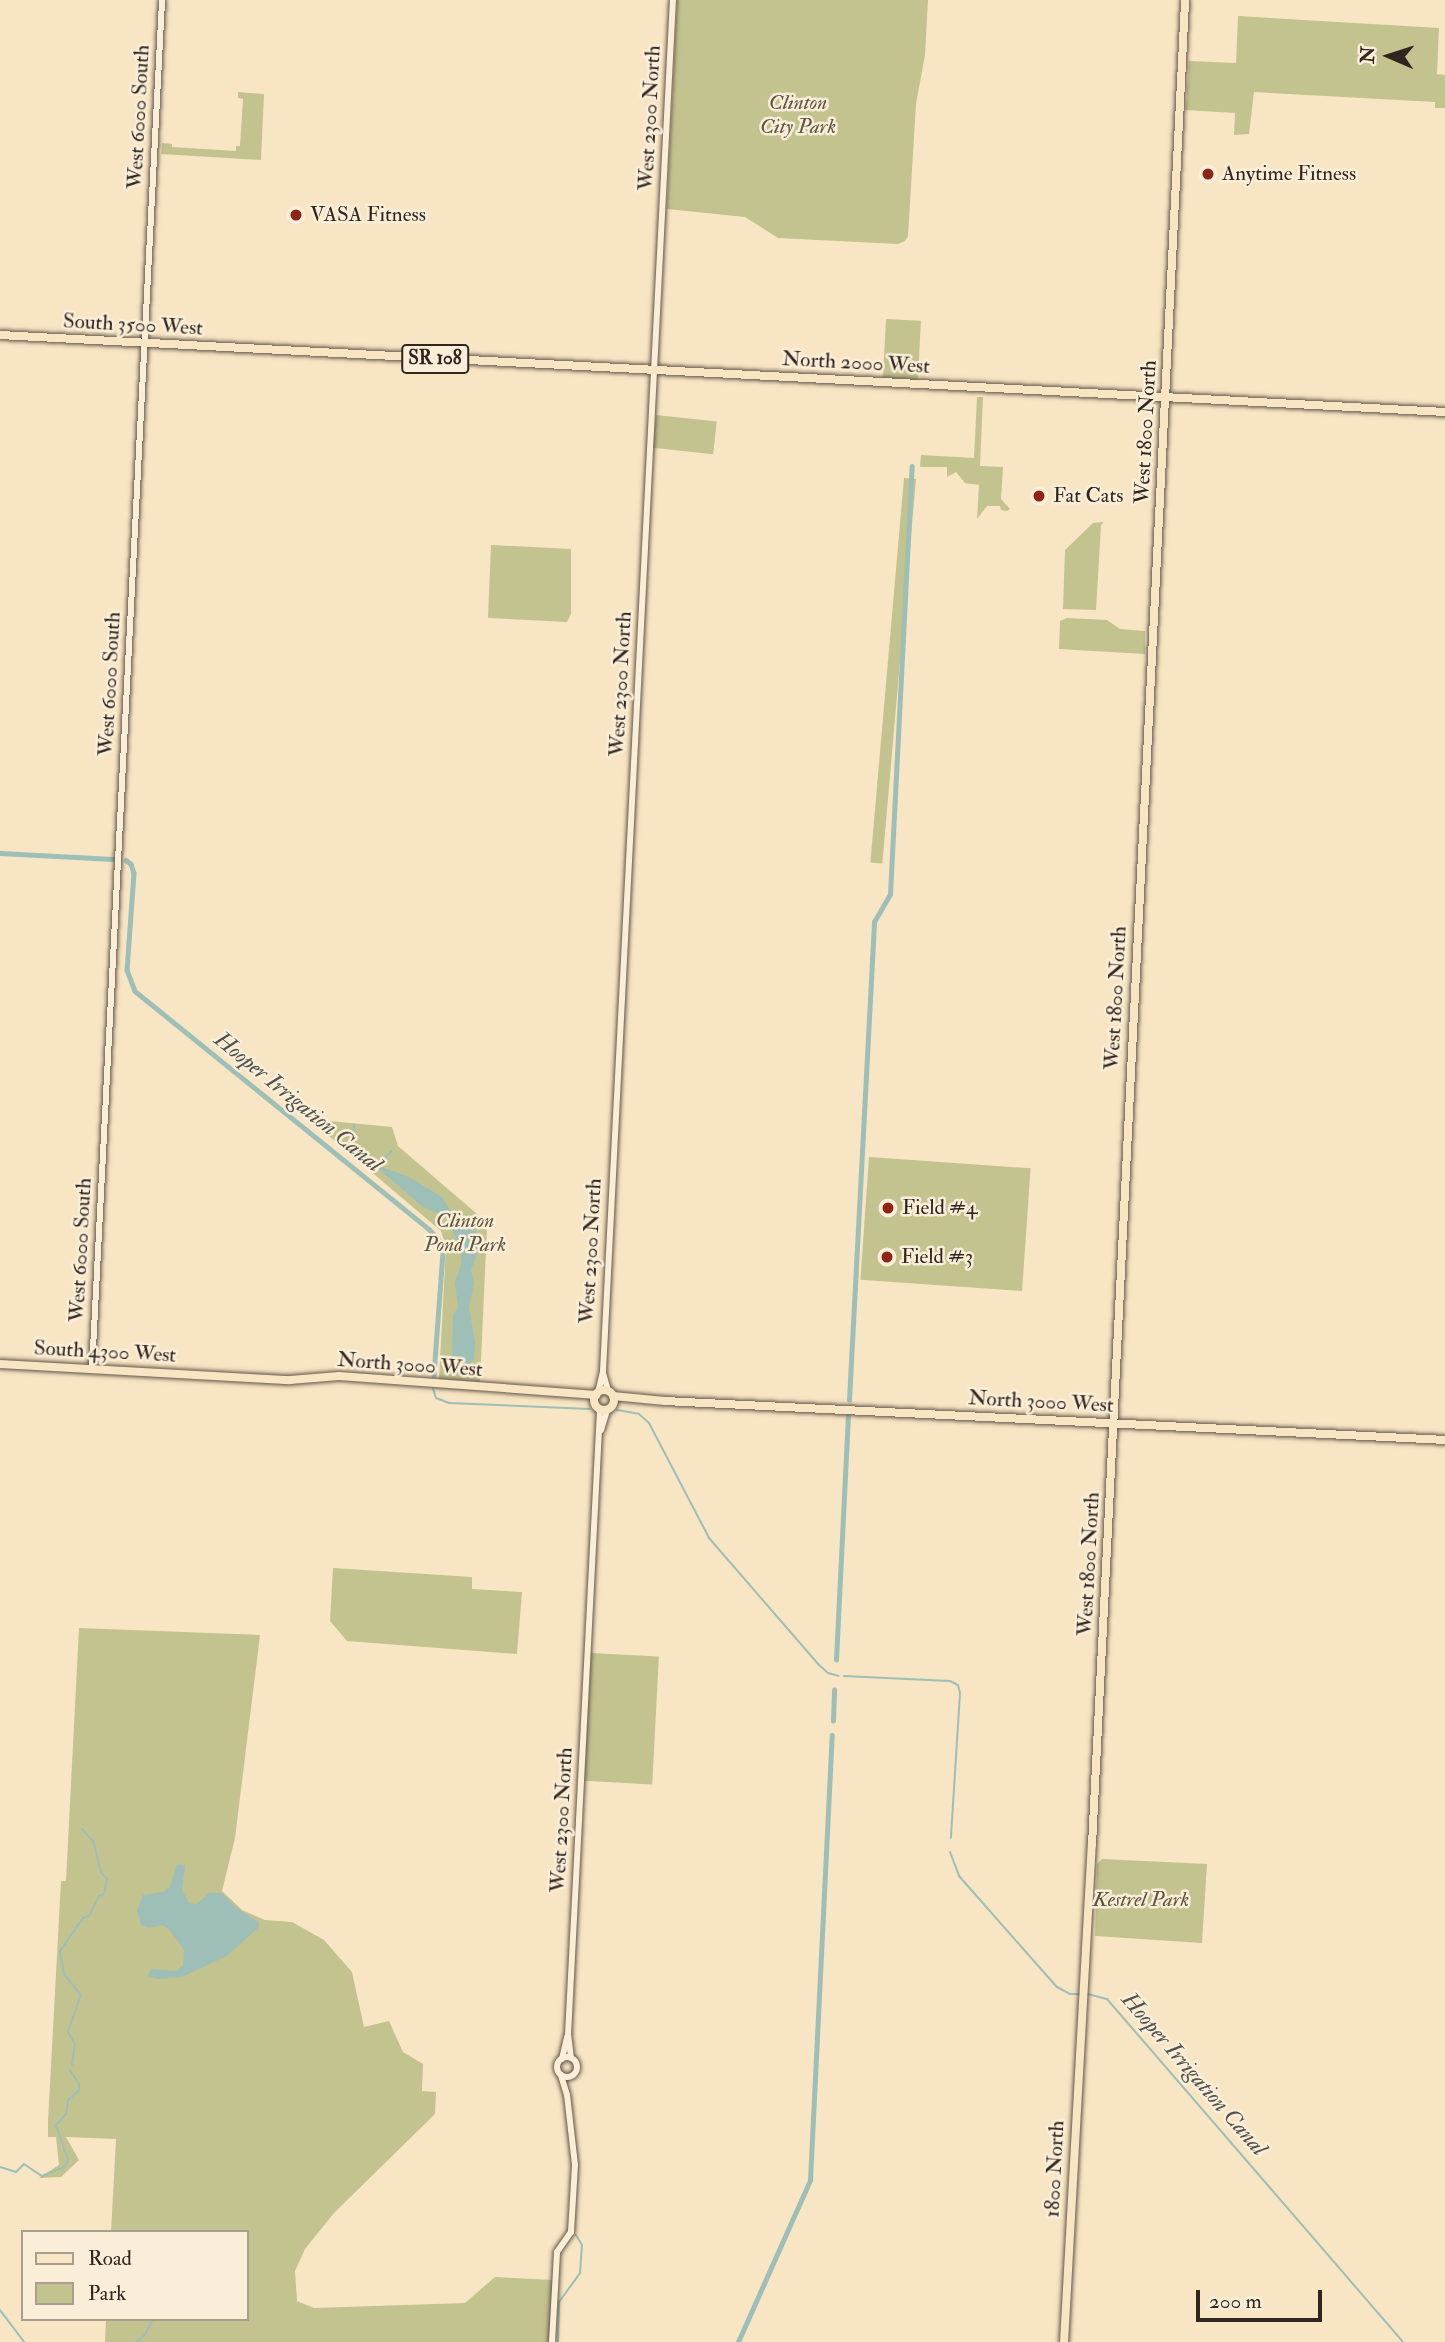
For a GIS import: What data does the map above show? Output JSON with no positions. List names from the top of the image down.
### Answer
{
  "streets": {
    "main road": [
      "South 3500 West",
      "SR 108",
      "North 2000 West",
      "West 1800 North",
      "South 4300 West",
      "North 3000 West",
      "1800 North"
    ],
    "street": ["West 6000 South", "West 2300 North"]
  },
  "crossings": [
    ["West 6000 South", "South 3500 West"],
    ["West 6000 South", "South 4300 West"],
    ["West 2300 North", "North 2000 West"],
    ["West 2300 North", "North 3000 West"],
    ["South 3500 West", "North 2000 West"],
    ["North 2000 West", "West 1800 North"],
    ["West 1800 North", "North 3000 West"],
    ["West 1800 North", "1800 North"],
    ["South 4300 West", "North 3000 West"]
  ],
  "water": ["Hooper Irrigation Canal"],
  "parks": ["Clinton City Park", "Clinton Pond Park", "Kestrel Park"],
  "places": [
    "Anytime Fitness",
    "VASA Fitness",
    "Fat Cats",
    "Field #4",
    "Field #3"
  ],
  "legend": ["Road", "Park"],
  "scale_bar": "200 m",
  "north": "left"
}
